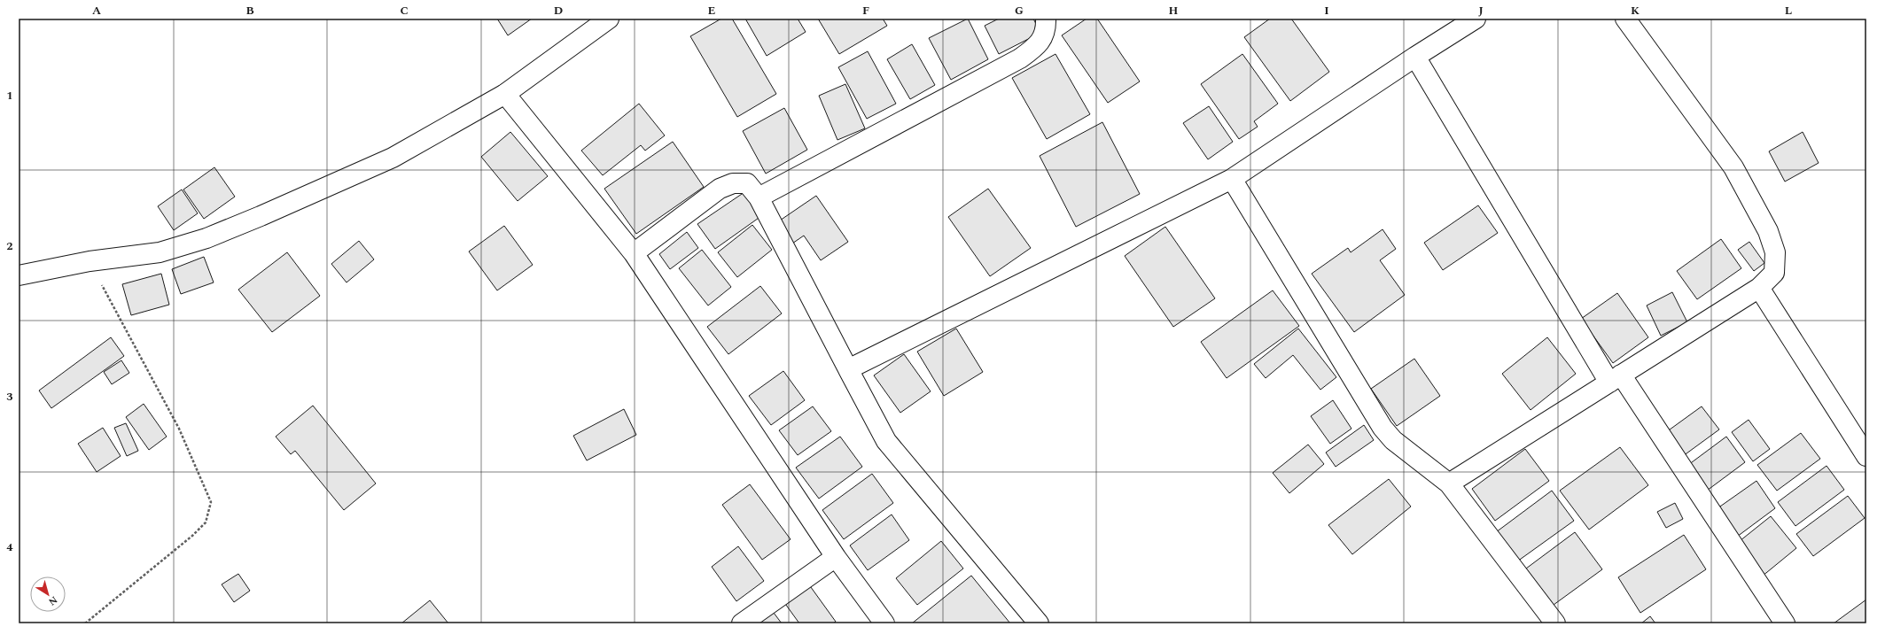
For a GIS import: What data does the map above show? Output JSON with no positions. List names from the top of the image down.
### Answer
{
  "north": "bottom right",
  "grid": {
    "columns": [
      "A",
      "B",
      "C",
      "D",
      "E",
      "F",
      "G",
      "H",
      "I",
      "J",
      "K",
      "L"
    ],
    "rows": [
      "1",
      "2",
      "3",
      "4"
    ]
  }
}
